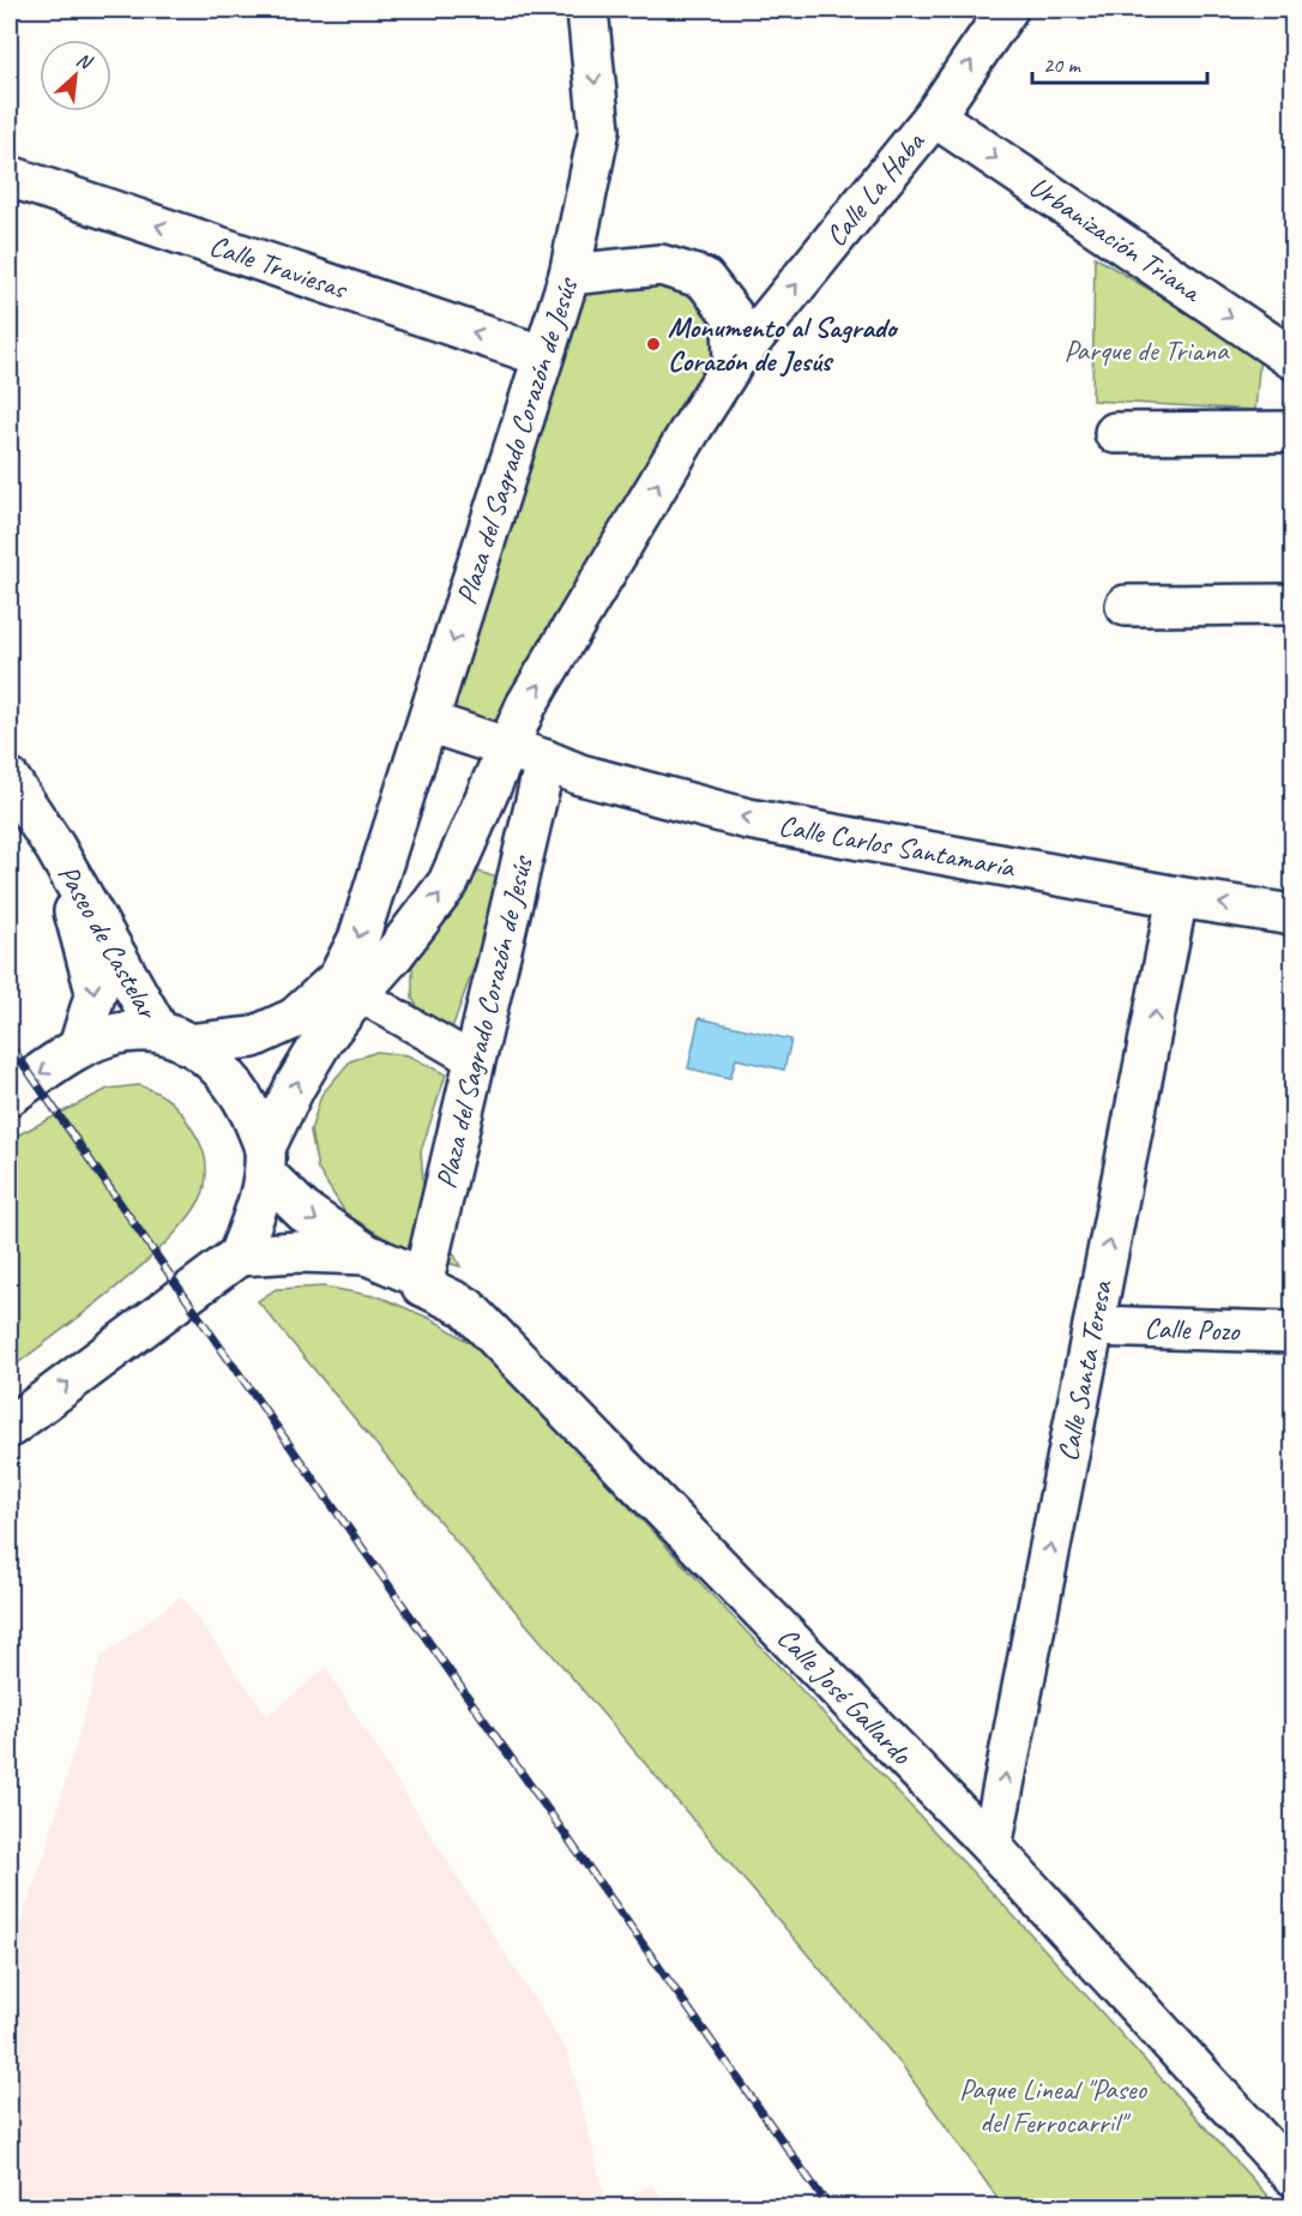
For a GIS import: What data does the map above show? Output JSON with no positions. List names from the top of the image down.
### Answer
{
  "streets": {
    "street": [
      "Calle La Haba",
      "Urbanización Triana",
      "Calle Traviesas",
      "Plaza del Sagrado Corazón de Jesús",
      "Calle Carlos Santamaría",
      "Paseo de Castelar",
      "Calle Pozo",
      "Calle Santa Teresa",
      "Calle José Gallardo"
    ]
  },
  "crossings": [
    ["Calle La Haba", "Urbanización Triana"],
    ["Calle La Haba", "Plaza del Sagrado Corazón de Jesús"],
    ["Calle Traviesas", "Plaza del Sagrado Corazón de Jesús"],
    ["Plaza del Sagrado Corazón de Jesús", "Calle Carlos Santamaría"],
    ["Plaza del Sagrado Corazón de Jesús", "Paseo de Castelar"],
    ["Plaza del Sagrado Corazón de Jesús", "Calle José Gallardo"],
    ["Calle Carlos Santamaría", "Calle Santa Teresa"],
    ["Calle Pozo", "Calle Santa Teresa"],
    ["Calle Santa Teresa", "Calle José Gallardo"]
  ],
  "one_way": [
    "Calle La Haba",
    "Urbanización Triana",
    "Calle Traviesas",
    "Calle Carlos Santamaría",
    "Calle Santa Teresa"
  ],
  "parks": ["Parque de Triana", "Paque Lineal \"Paseo del Ferrocarril\""],
  "places": ["Monumento al Sagrado Corazón de Jesús"],
  "scale_bar": "20 m",
  "north": "top right"
}
